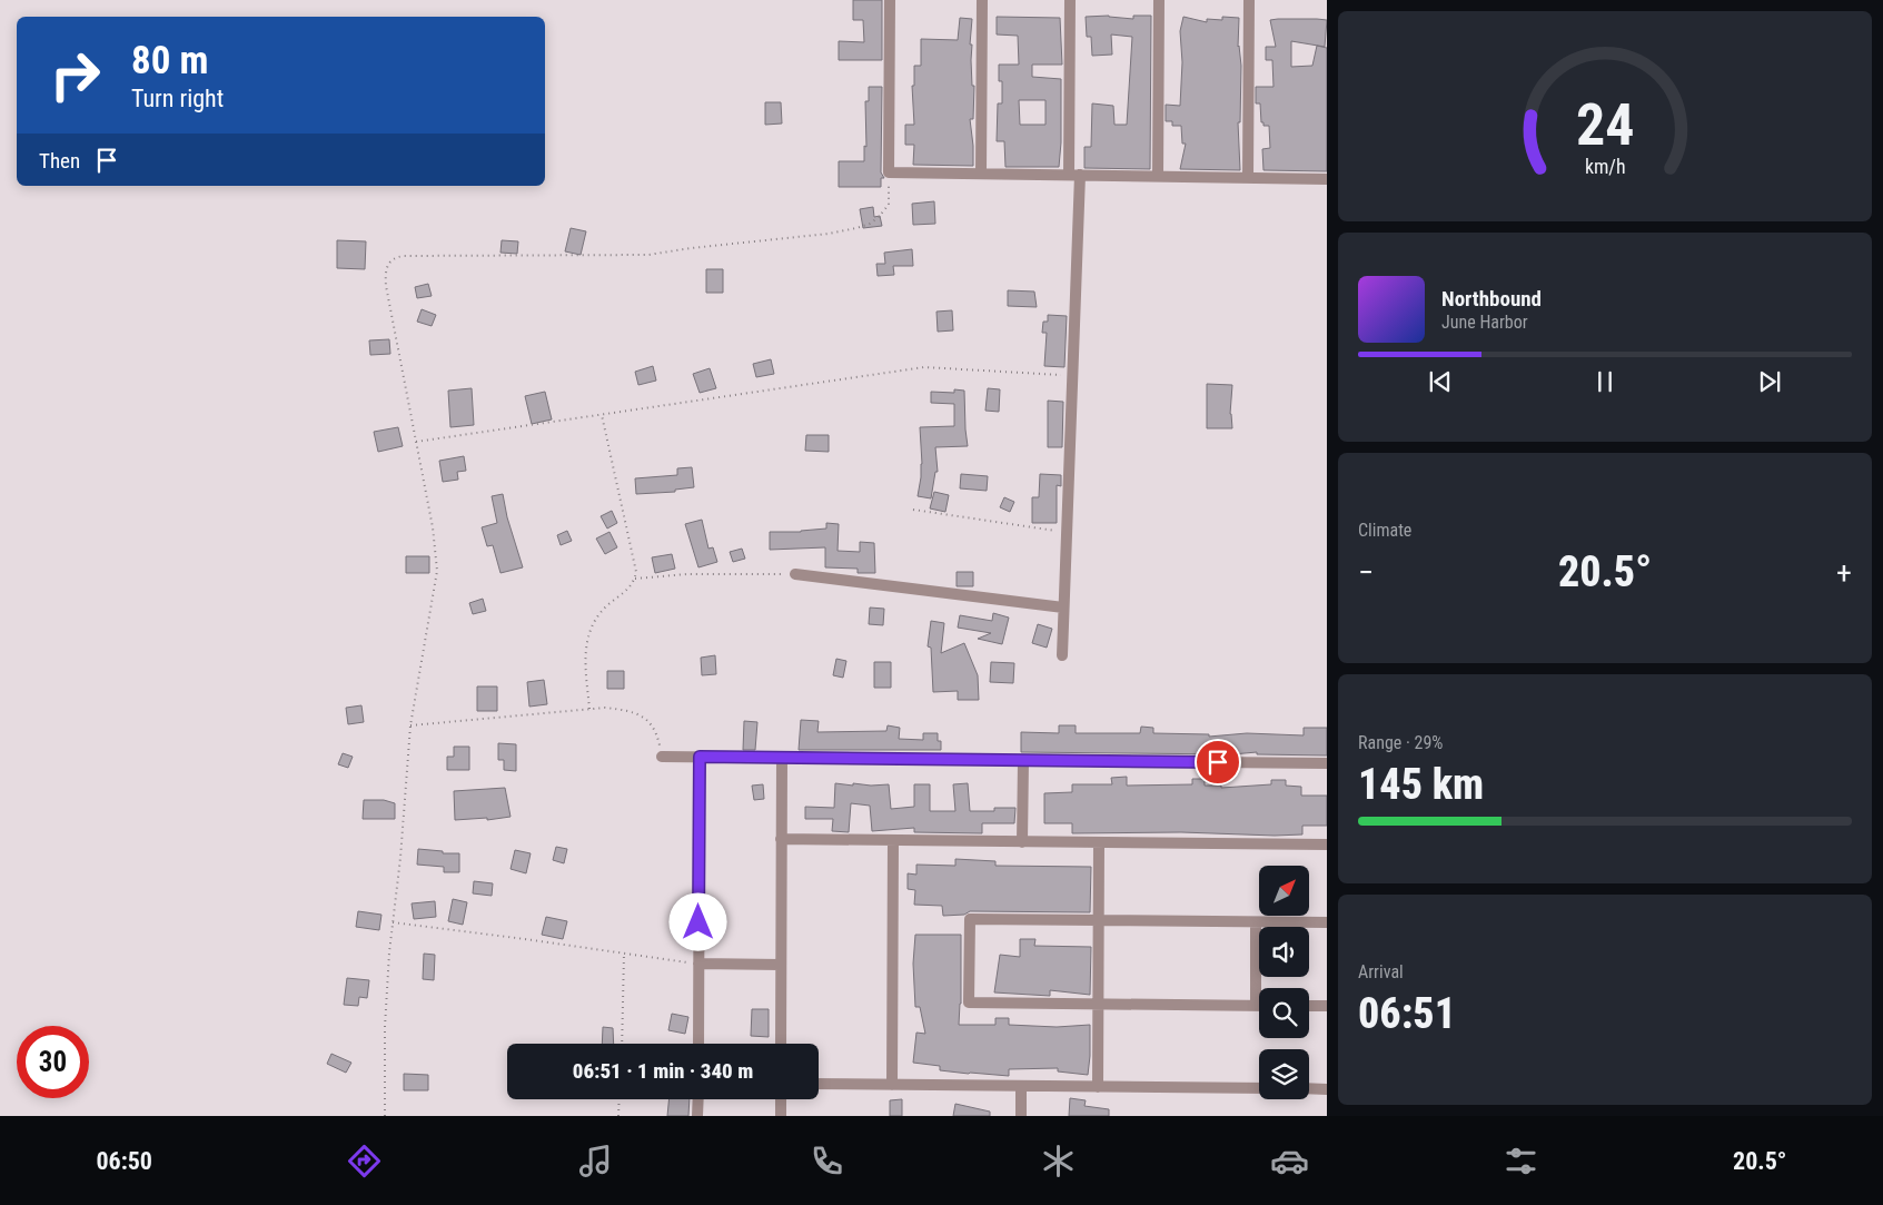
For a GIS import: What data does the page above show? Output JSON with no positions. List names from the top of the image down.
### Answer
{
  "north": "top right",
  "page": {
    "turn": ["80 m", "Turn right"],
    "then": "Then",
    "song": ["Northbound", "June Harbor"],
    "tile": [
      "Climate",
      ["Range · 29%", "145 km"],
      ["Arrival", "06:51"]
    ],
    "heat": ["−", "20.5°", "+"],
    "limit": "30",
    "trip": "06:51 · 1 min · 340 m",
    "tabs": ["06:50", "20.5°"],
    "gauge": ["24", "km/h"]
  }
}
